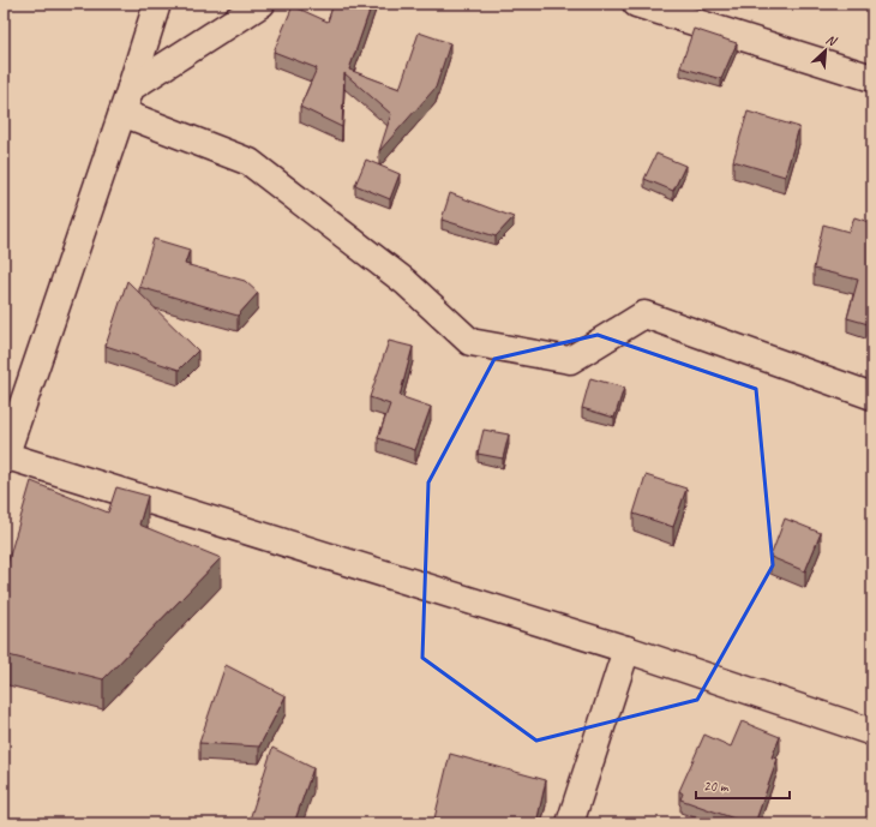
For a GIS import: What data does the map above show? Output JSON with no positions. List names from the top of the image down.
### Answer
{
  "scale_bar": "20 m",
  "north": "top right"
}
